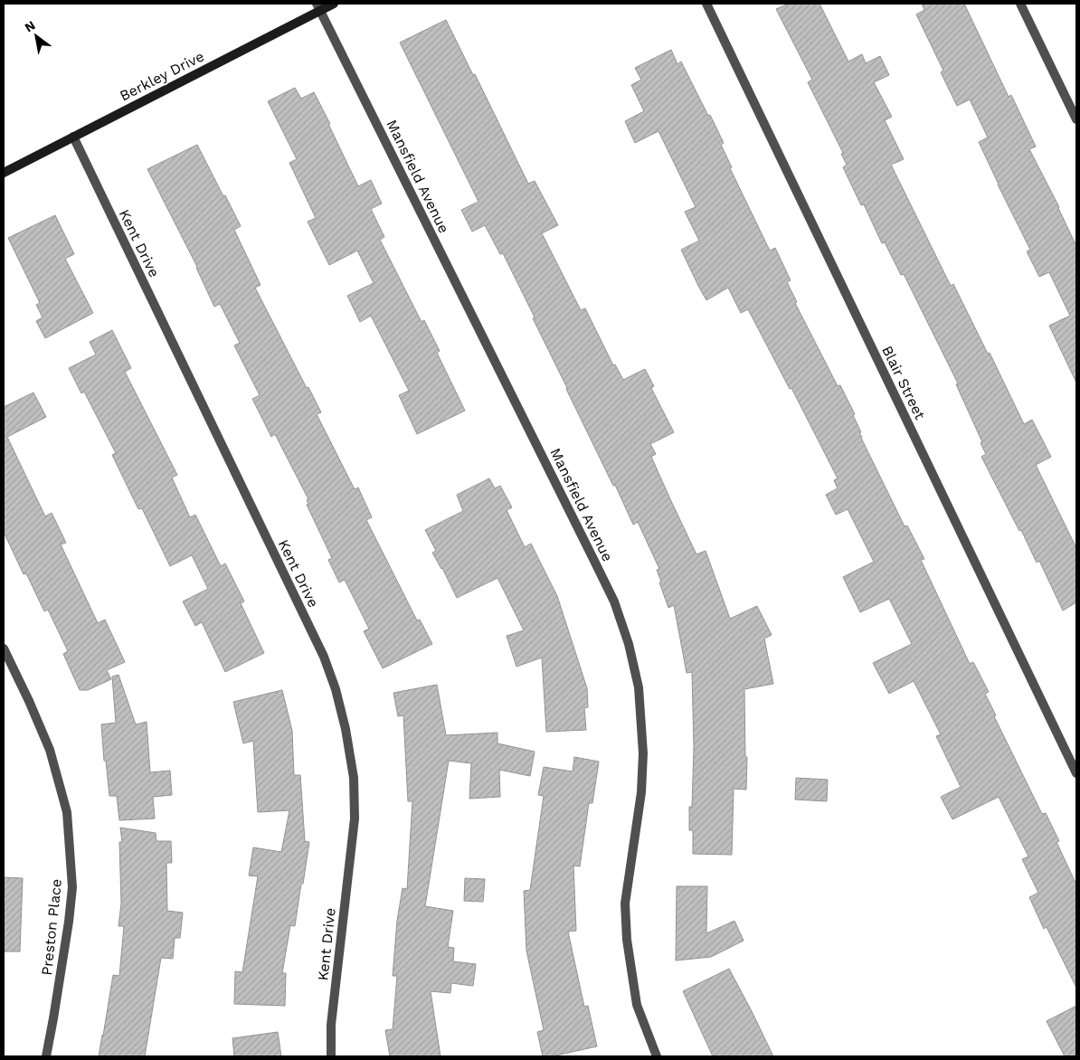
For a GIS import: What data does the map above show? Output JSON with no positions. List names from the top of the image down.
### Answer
{
  "streets": {
    "street": [
      "Berkley Drive",
      "Mansfield Avenue",
      "Kent Drive",
      "Blair Street",
      "Preston Place"
    ]
  },
  "crossings": [
    ["Berkley Drive", "Mansfield Avenue"],
    ["Berkley Drive", "Kent Drive"]
  ],
  "north": "top left"
}
